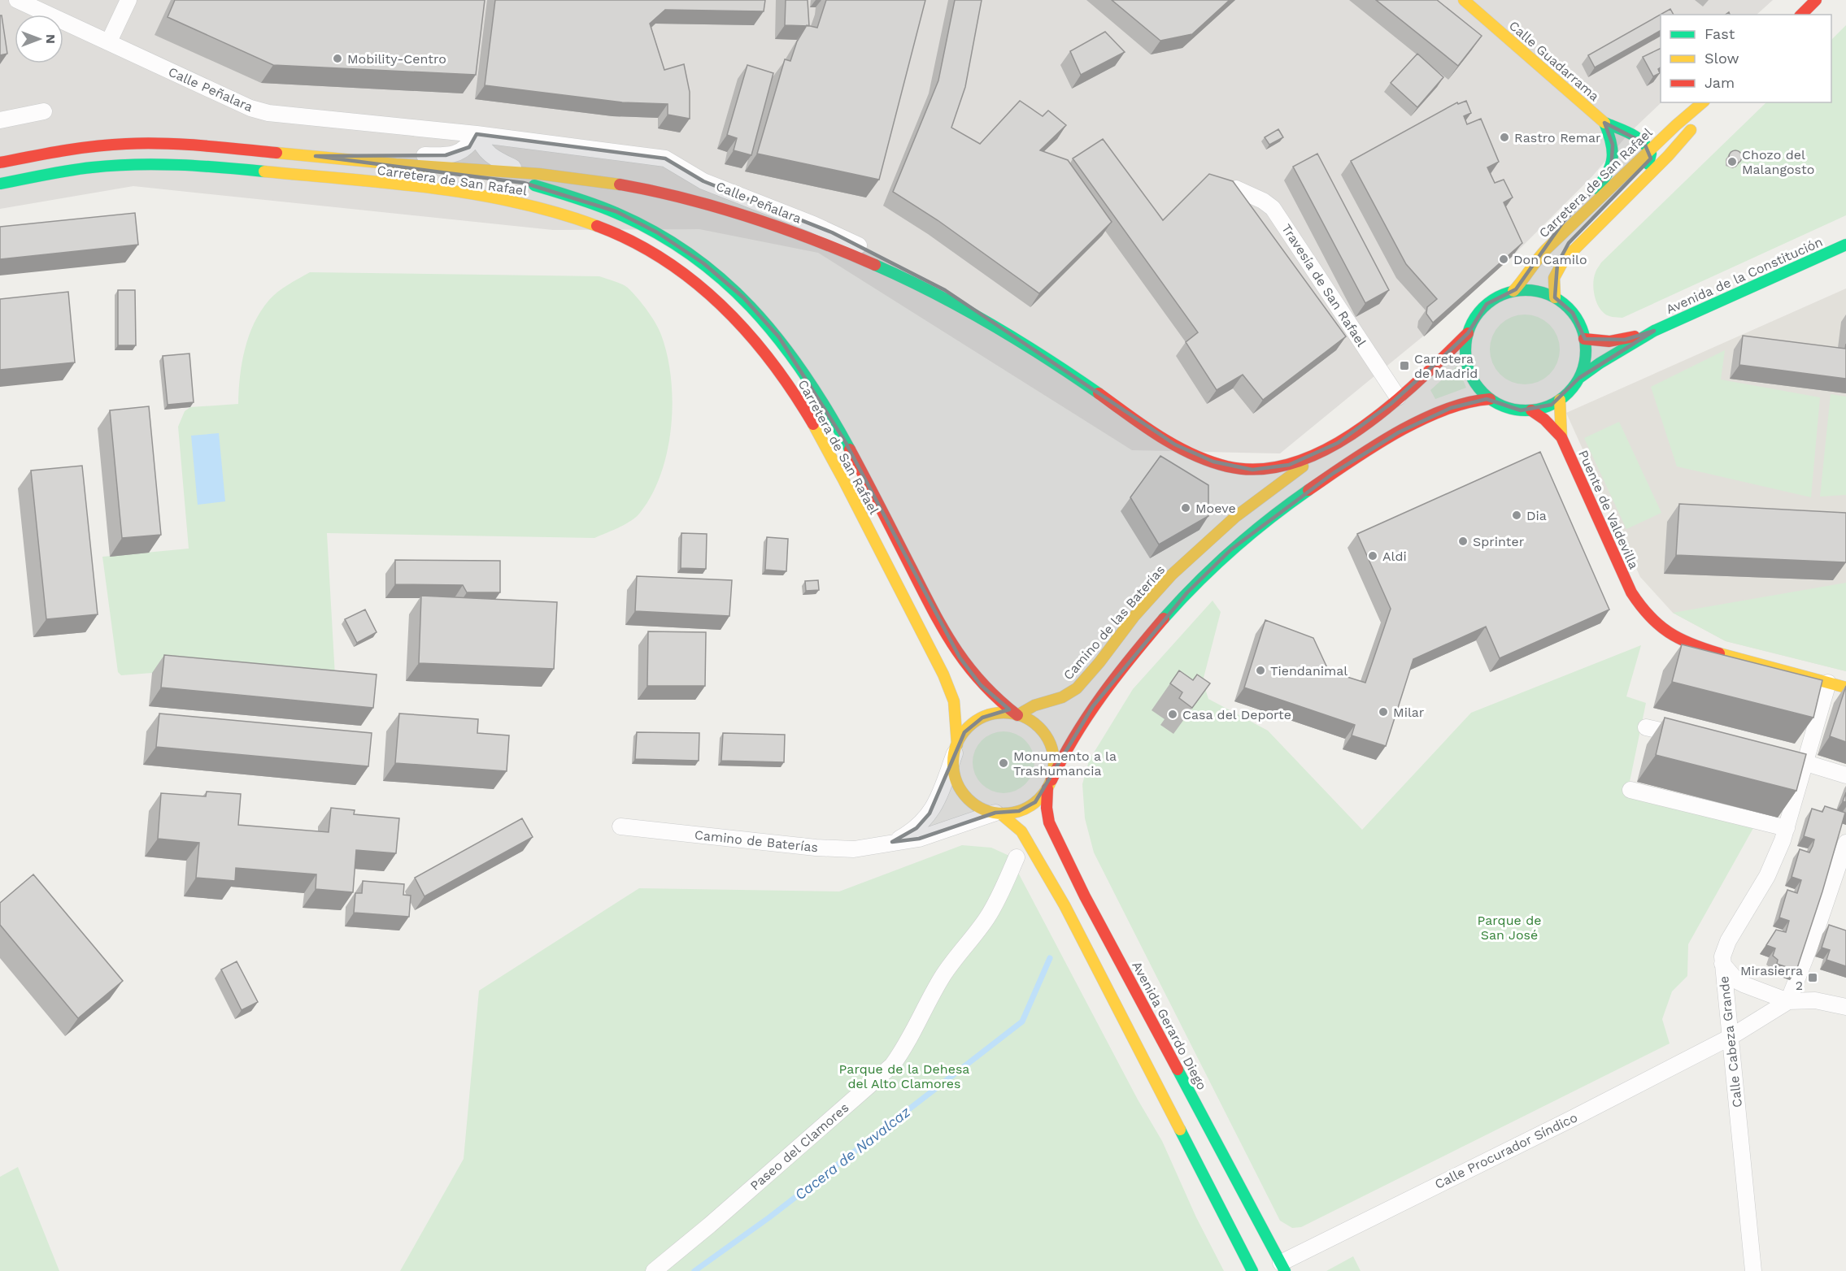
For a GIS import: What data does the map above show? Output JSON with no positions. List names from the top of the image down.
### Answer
{
  "streets": {
    "main road": [
      "Calle Guadarrama",
      "Carretera de San Rafael",
      "Avenida de la Constitución",
      "Puente de Valdevilla",
      "Camino de las Baterías",
      "Avenida Gerardo Diego"
    ],
    "street": [
      "Calle Peñalara",
      "Travesía de San Rafael",
      "Camino de Baterías",
      "Calle Cabeza Grande",
      "Paseo del Clamores",
      "Calle Procurador Síndico"
    ]
  },
  "crossings": [
    ["Calle Peñalara", "Carretera de San Rafael"],
    ["Carretera de San Rafael", "Avenida de la Constitución"],
    ["Carretera de San Rafael", "Travesía de San Rafael"],
    ["Carretera de San Rafael", "Camino de las Baterías"],
    ["Carretera de San Rafael", "Camino de Baterías"],
    ["Carretera de San Rafael", "Avenida Gerardo Diego"],
    ["Puente de Valdevilla", "Calle Cabeza Grande"],
    ["Camino de las Baterías", "Camino de Baterías"],
    ["Camino de las Baterías", "Avenida Gerardo Diego"],
    ["Camino de Baterías", "Avenida Gerardo Diego"],
    ["Avenida Gerardo Diego", "Calle Procurador Síndico"],
    ["Calle Cabeza Grande", "Calle Procurador Síndico"]
  ],
  "water": ["Cacera de Navalcaz"],
  "parks": ["Parque de San José", "Parque de la Dehesa del Alto Clamores"],
  "places": {
    "other": [
      "Mobility-Centro",
      "Rastro Remar",
      "Chozo del Malangosto",
      "Don Camilo",
      "Moeve",
      "Dia",
      "Sprinter",
      "Aldi",
      "Tiendanimal",
      "Milar",
      "Casa del Deporte",
      "Monumento a la Trashumancia"
    ],
    "transit": ["Carretera de Madrid", "Mirasierra 2"]
  },
  "legend": ["Fast", "Slow", "Jam"],
  "north": "right"
}
